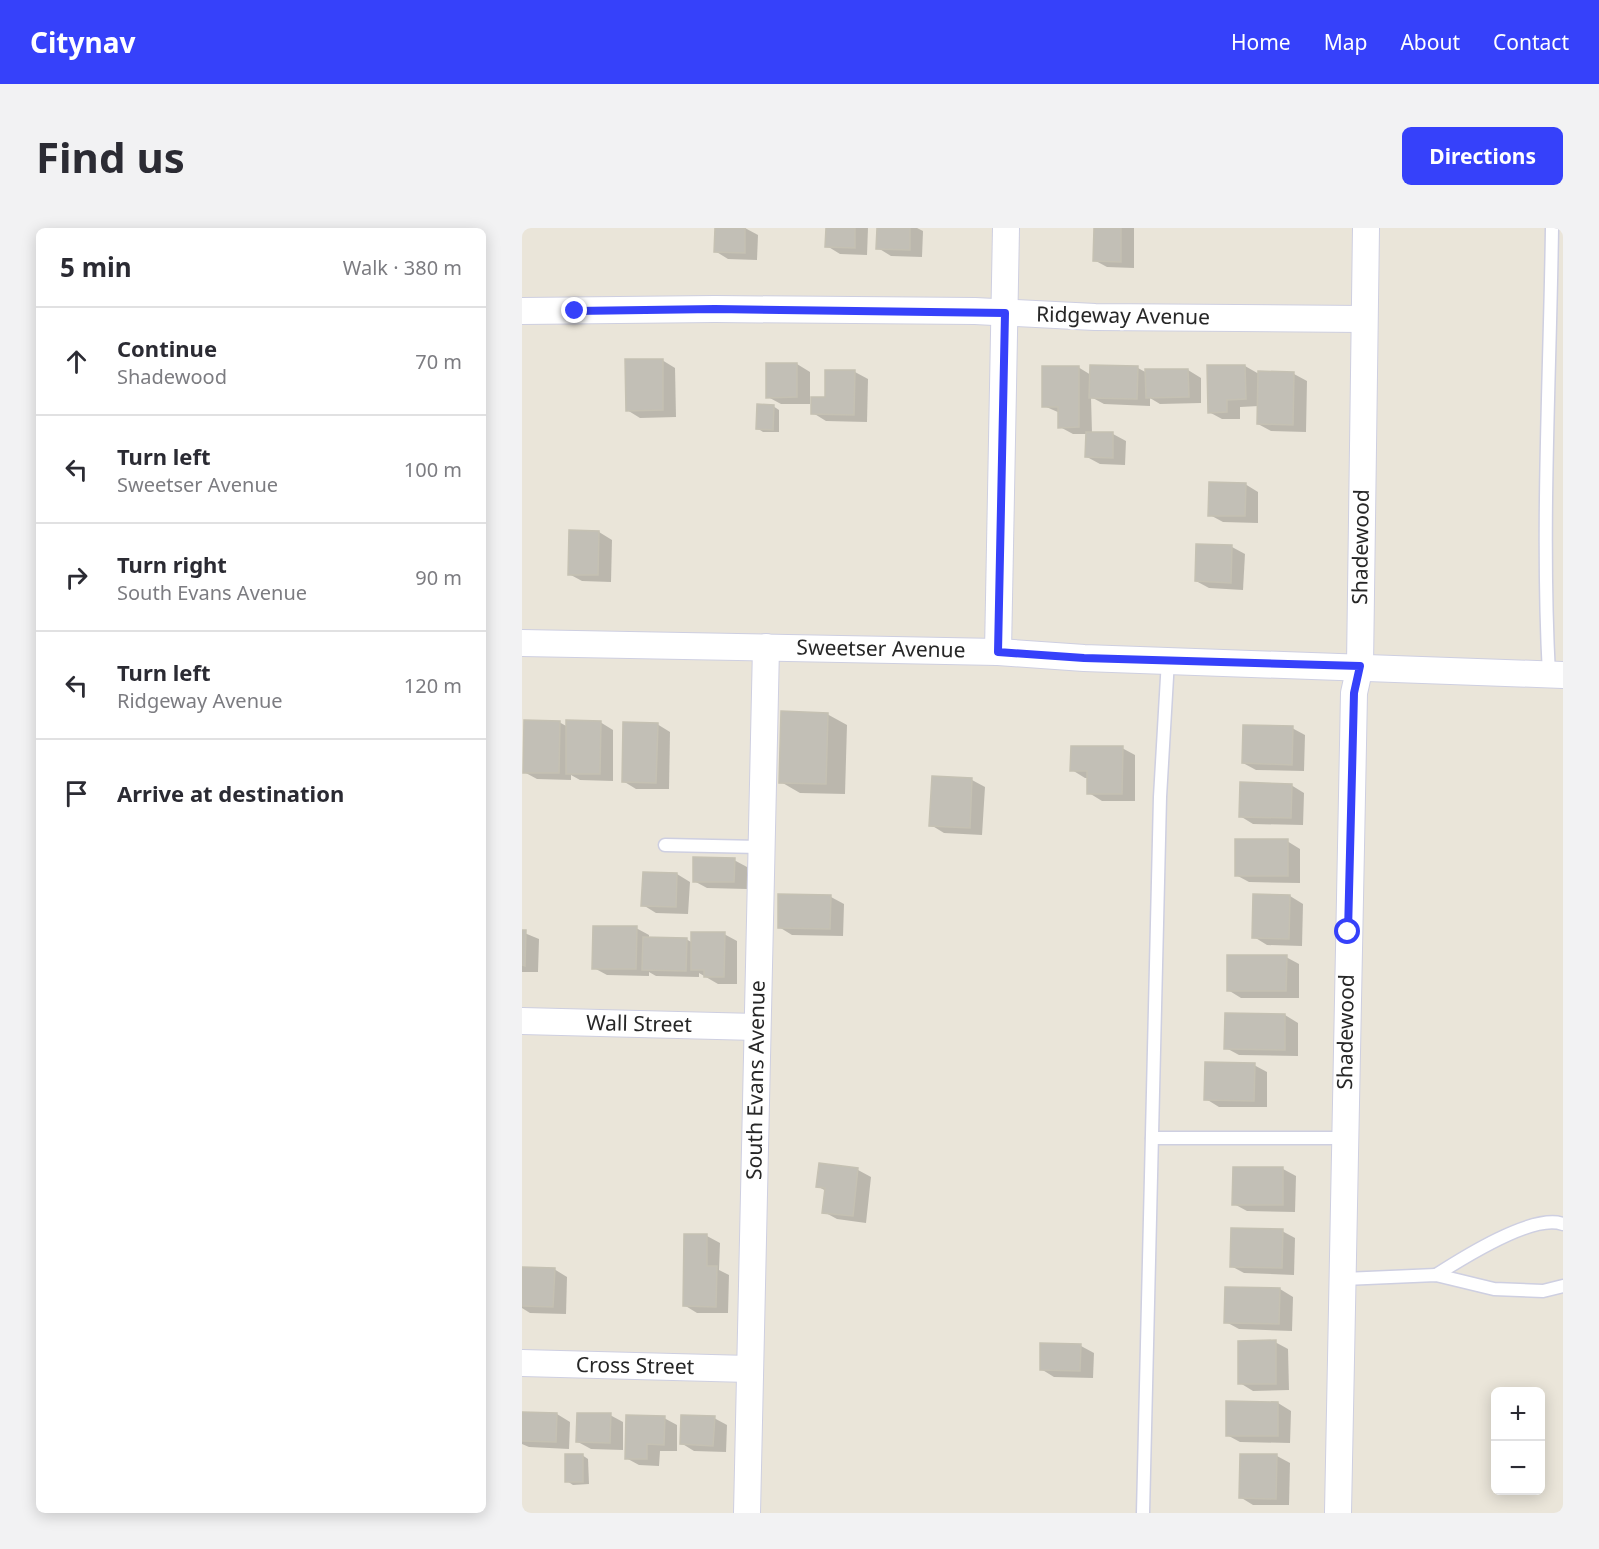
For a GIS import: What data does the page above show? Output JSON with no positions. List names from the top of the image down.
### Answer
{
  "streets": {
    "street": [
      "Ridgeway Avenue",
      "Shadewood",
      "Sweetser Avenue",
      "Wall Street",
      "South Evans Avenue",
      "Cross Street"
    ]
  },
  "crossings": [
    ["Ridgeway Avenue", "Shadewood"],
    ["Shadewood", "Sweetser Avenue"],
    ["Sweetser Avenue", "South Evans Avenue"],
    ["Wall Street", "South Evans Avenue"],
    ["South Evans Avenue", "Cross Street"]
  ],
  "page": {
    "header": "Citynav",
    "nav": [
      "Home",
      "Map",
      "About",
      "Contact"
    ],
    "buttons": "Directions",
    "title": "Find us",
    "heading": ["5 min", "Walk · 380 m"],
    "list": [
      ["Continue", "Shadewood", "70 m"],
      ["Turn left", "Sweetser Avenue", "100 m"],
      ["Turn right", "South Evans Avenue", "90 m"],
      ["Turn left", "Ridgeway Avenue", "120 m"],
      "Arrive at destination"
    ],
    "map_buttons": ["+", "−"]
  }
}
